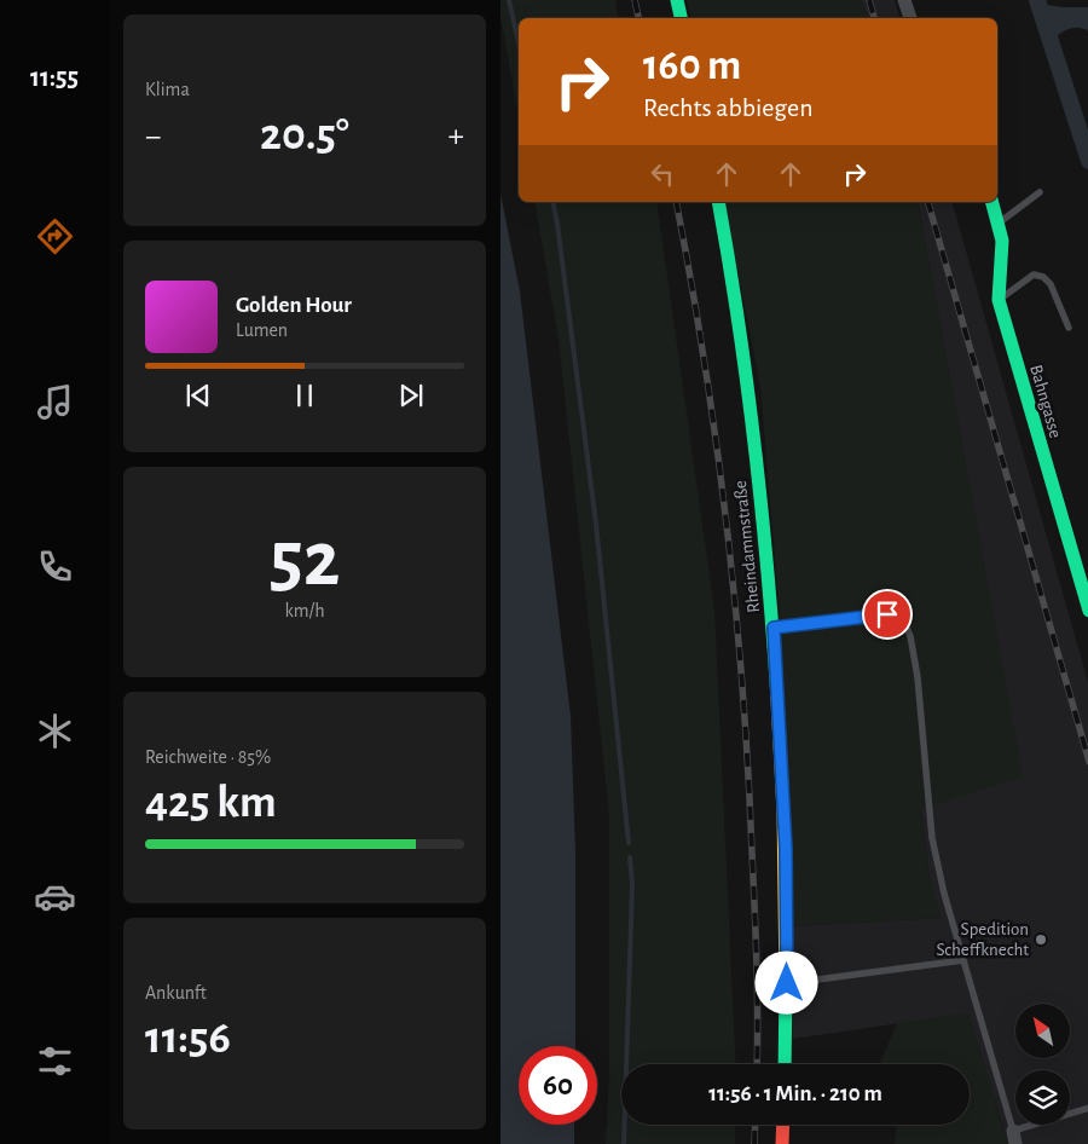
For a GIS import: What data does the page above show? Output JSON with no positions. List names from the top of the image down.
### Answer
{
  "streets": {
    "main road": ["Bahngasse", "Rheindammstraße"]
  },
  "places": ["Spedition Scheffknecht"],
  "north": "top left",
  "page": {
    "tabs": "11:55",
    "tile": [
      "Klima",
      ["52", "km/h"],
      ["Reichweite · 85%", "425 km"],
      ["Ankunft", "11:56"]
    ],
    "turn": ["160 m", "Rechts abbiegen"],
    "heat": ["−", "20.5°", "+"],
    "song": ["Golden Hour", "Lumen"],
    "limit": "60",
    "trip": "11:56 · 1 Min. · 210 m"
  }
}
